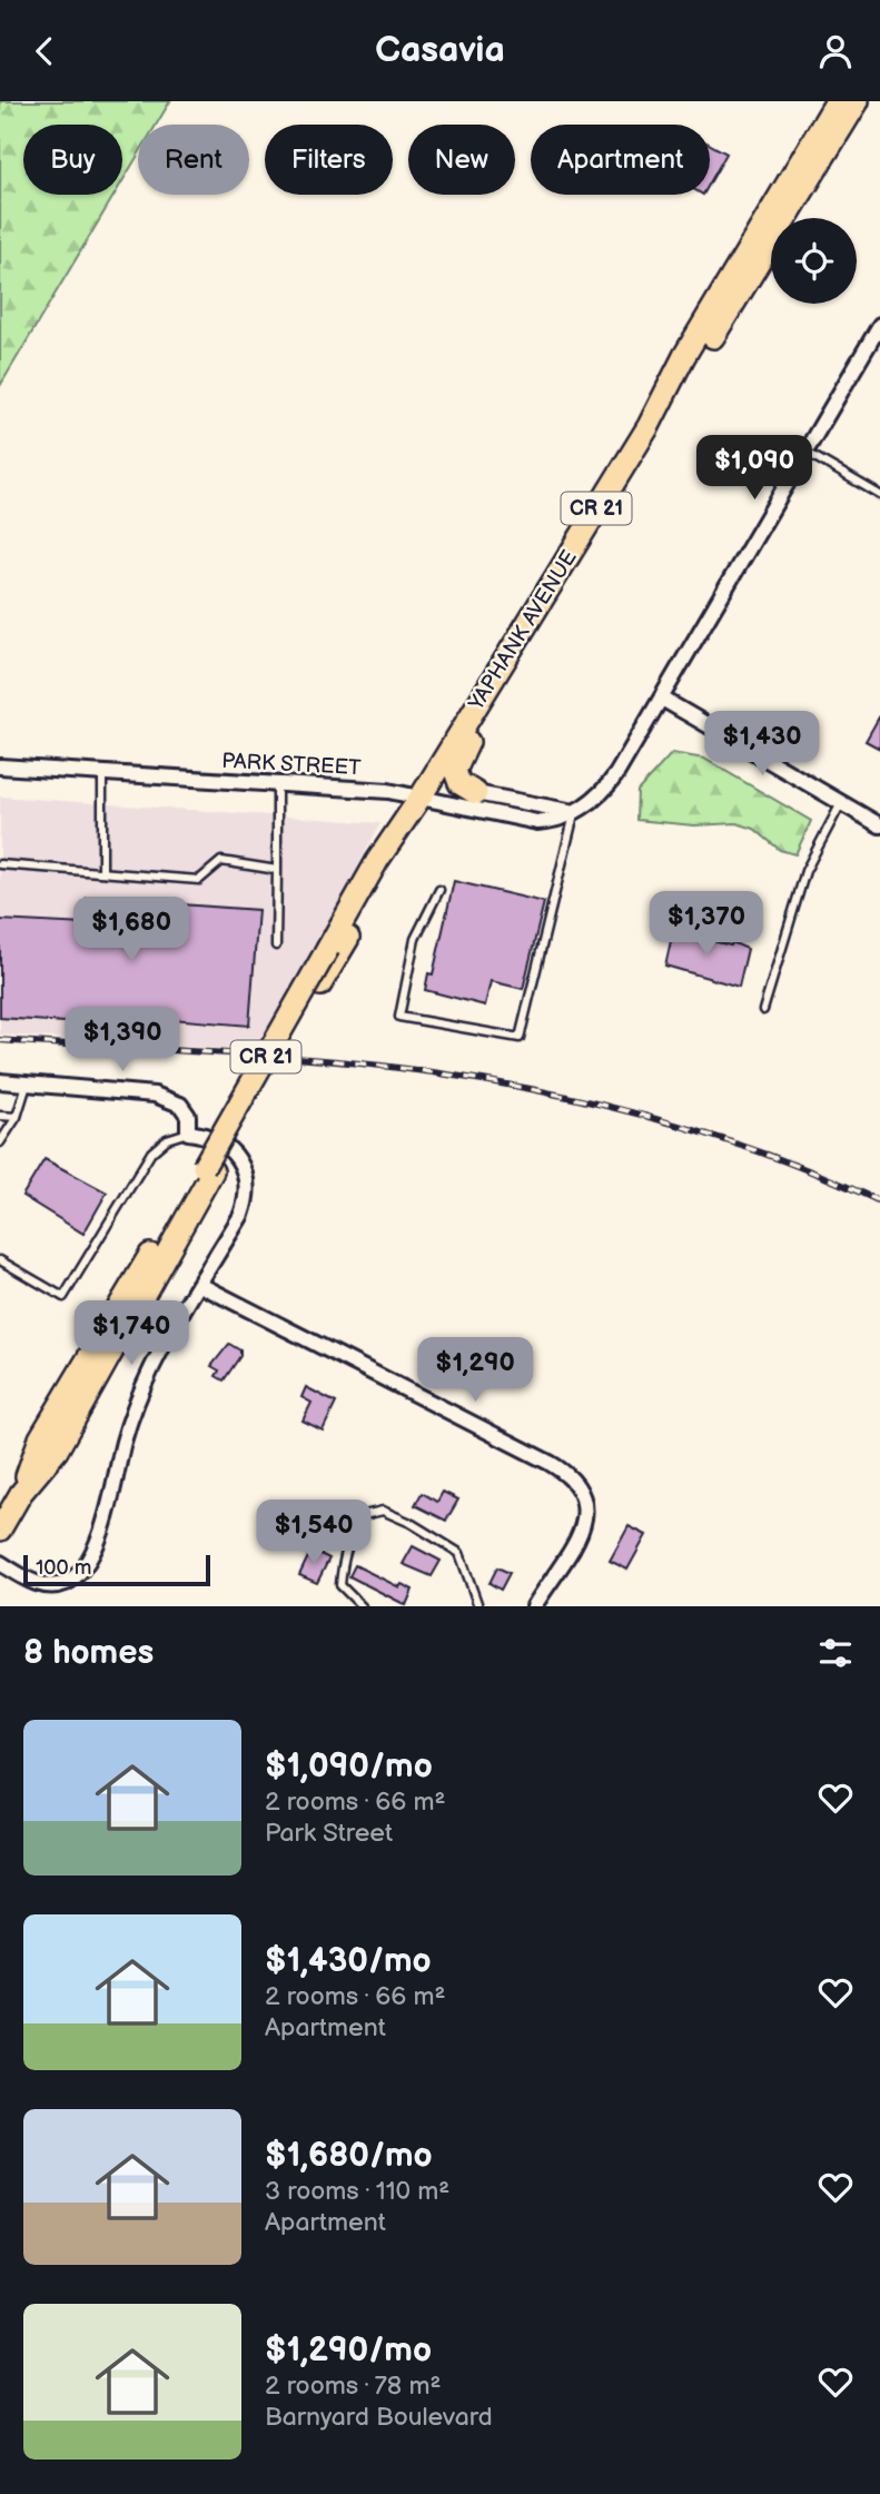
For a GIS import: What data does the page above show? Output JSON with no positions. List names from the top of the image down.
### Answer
{
  "streets": {
    "main road": ["CR 21", "YAPHANK AVENUE"],
    "street": ["PARK STREET"]
  },
  "crossings": [
    ["YAPHANK AVENUE", "PARK STREET"]
  ],
  "scale_bar": "100 m",
  "page": {
    "header": "Casavia",
    "chip": [
      "Buy",
      "Rent",
      "Filters",
      "New",
      "Apartment"
    ],
    "price": [
      "$1,090",
      "$1,430",
      "$1,370",
      "$1,680",
      "$1,390",
      "$1,740",
      "$1,290",
      "$1,540"
    ],
    "scale": "100 m",
    "heading": "8 homes",
    "list": [
      {
        "name": "$1,090/mo",
        "note": "2 rooms · 66 m² · Park Street"
      },
      {
        "name": "$1,430/mo",
        "note": "2 rooms · 66 m² · Apartment"
      },
      {
        "name": "$1,680/mo",
        "note": "3 rooms · 110 m² · Apartment"
      },
      {
        "name": "$1,290/mo",
        "note": "2 rooms · 78 m² · Barnyard Boulevard"
      }
    ]
  }
}
